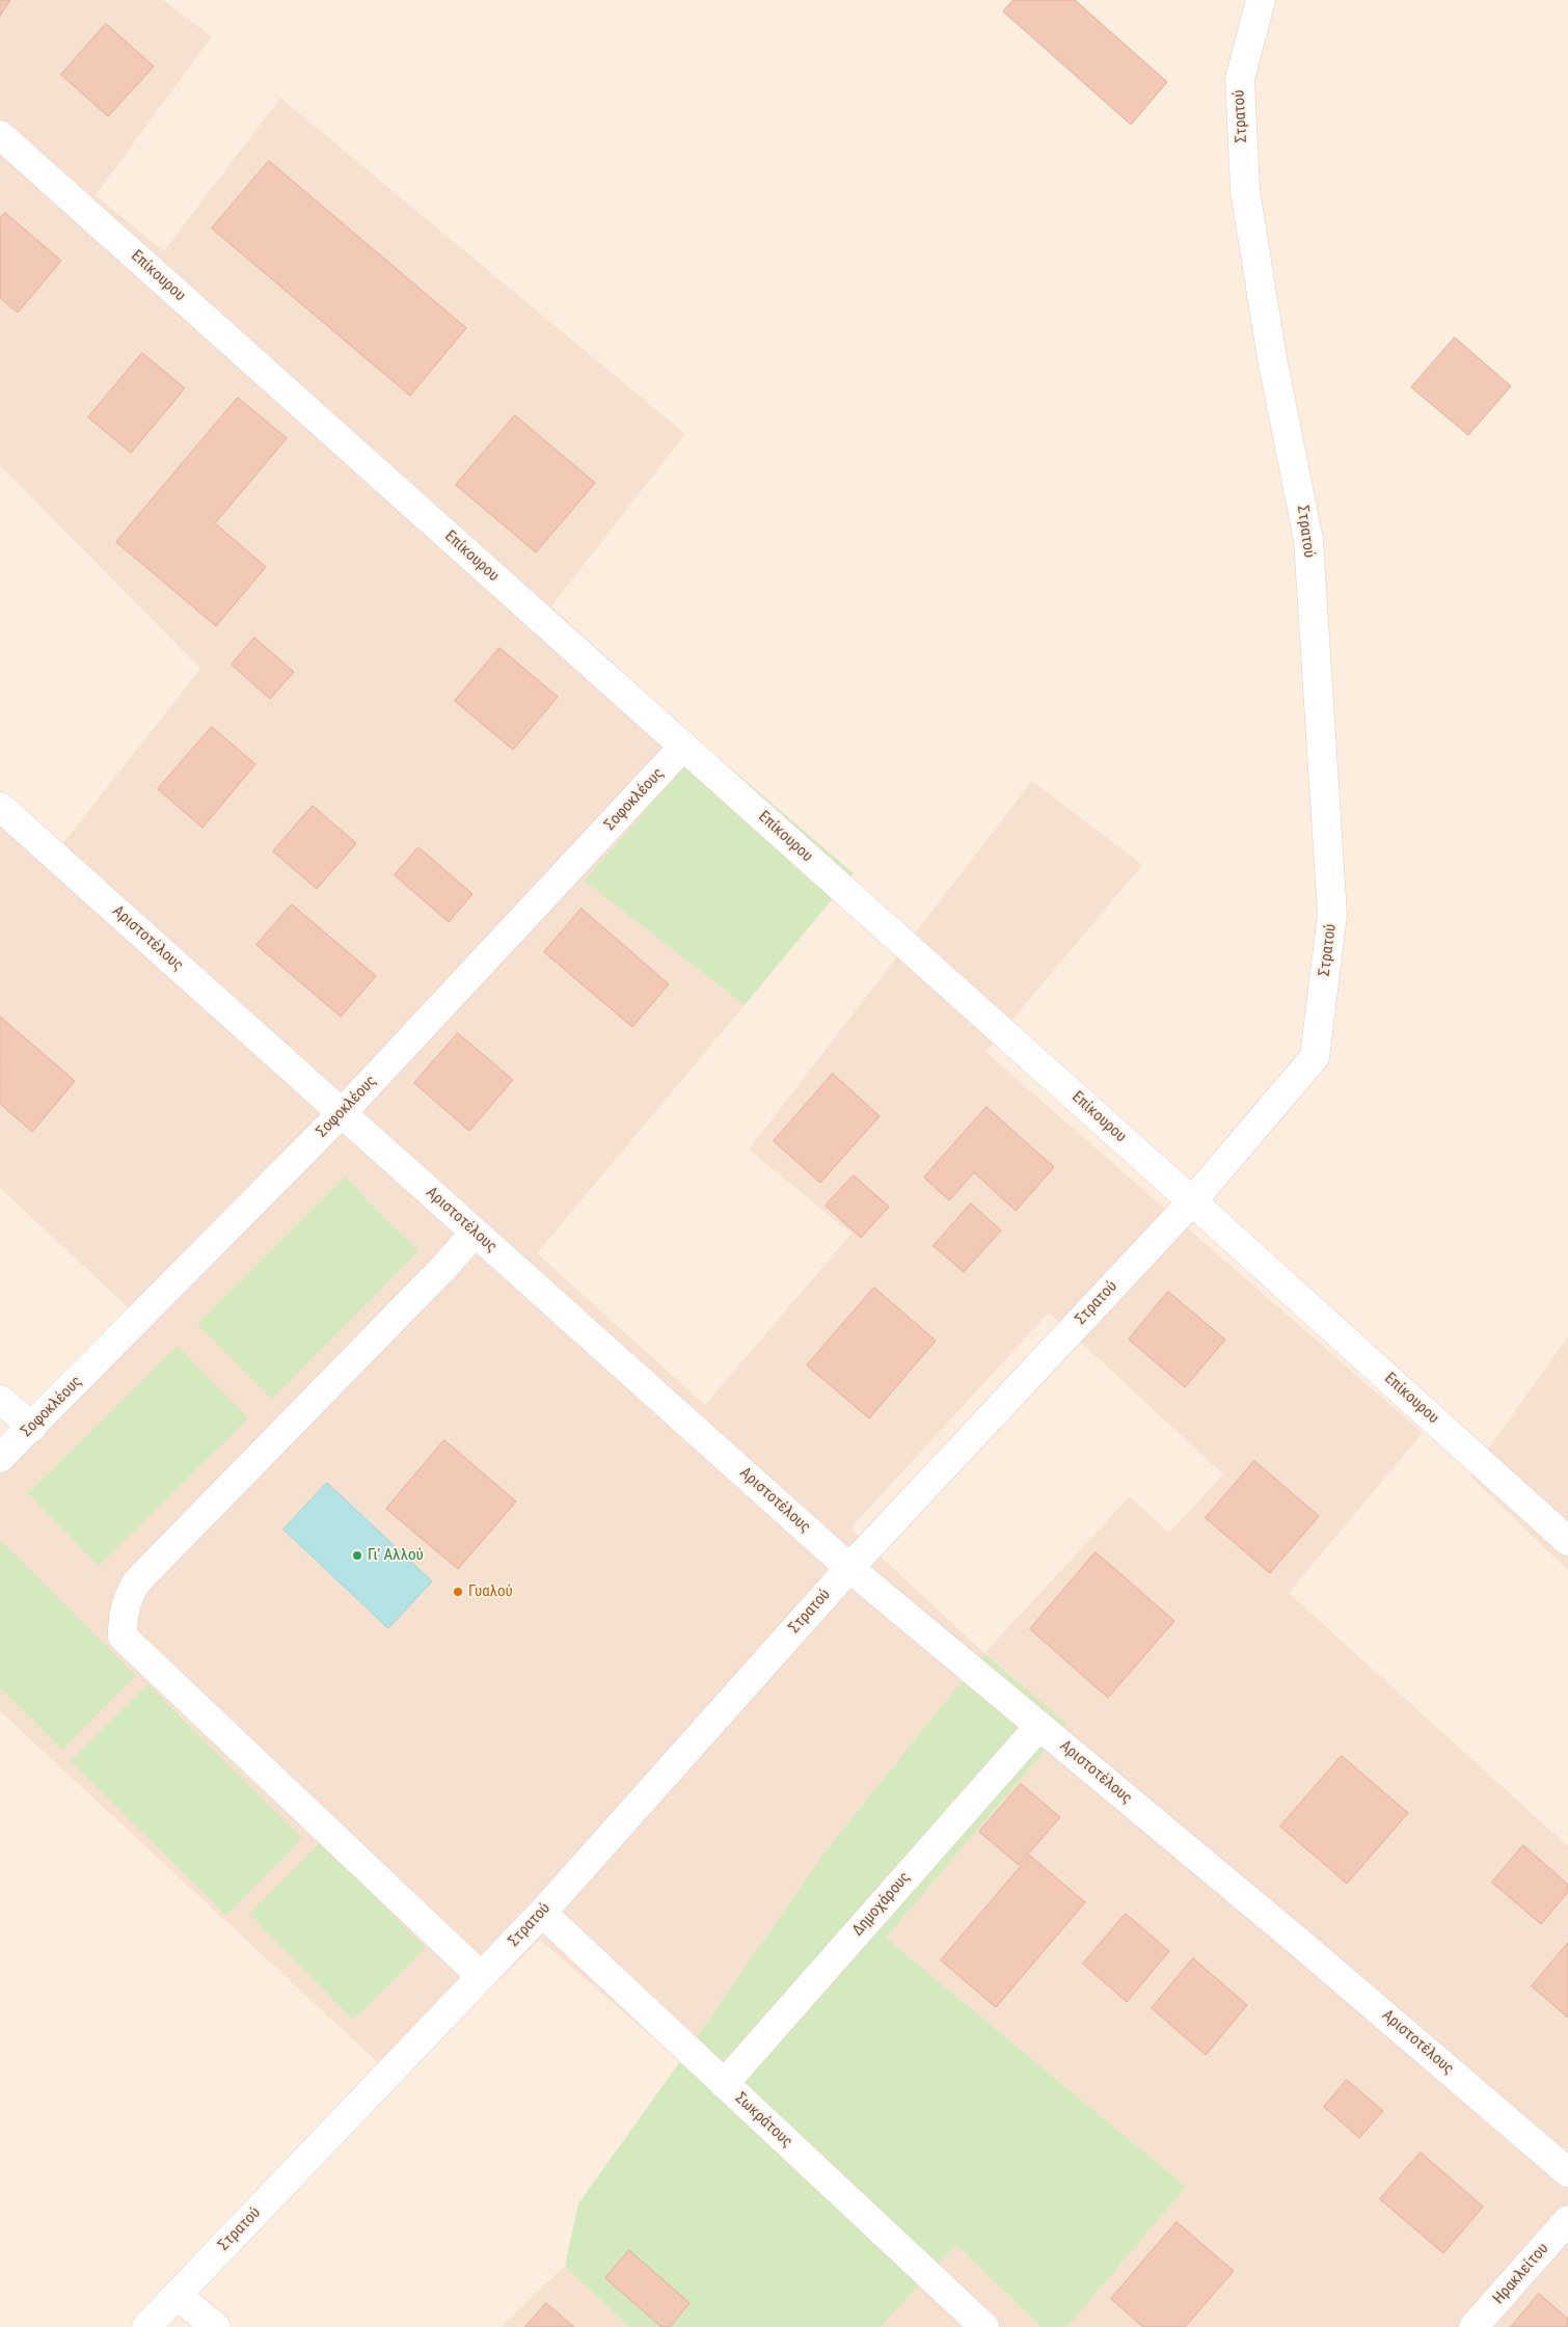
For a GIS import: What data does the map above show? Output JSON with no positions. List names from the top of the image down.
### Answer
{
  "streets": {
    "street": [
      "Στρατού",
      "Επίκουρου",
      "Σοφοκλέους",
      "Αριστοτέλους",
      "Δημοχάρους",
      "Σωκράτους",
      "Ηρακλείτου"
    ]
  },
  "crossings": [
    ["Στρατού", "Επίκουρου"],
    ["Στρατού", "Αριστοτέλους"],
    ["Στρατού", "Σωκράτους"],
    ["Επίκουρου", "Σοφοκλέους"],
    ["Σοφοκλέους", "Αριστοτέλους"],
    ["Αριστοτέλους", "Δημοχάρους"],
    ["Δημοχάρους", "Σωκράτους"]
  ],
  "places": ["Γι' Αλλού", "Γυαλού"]
}
